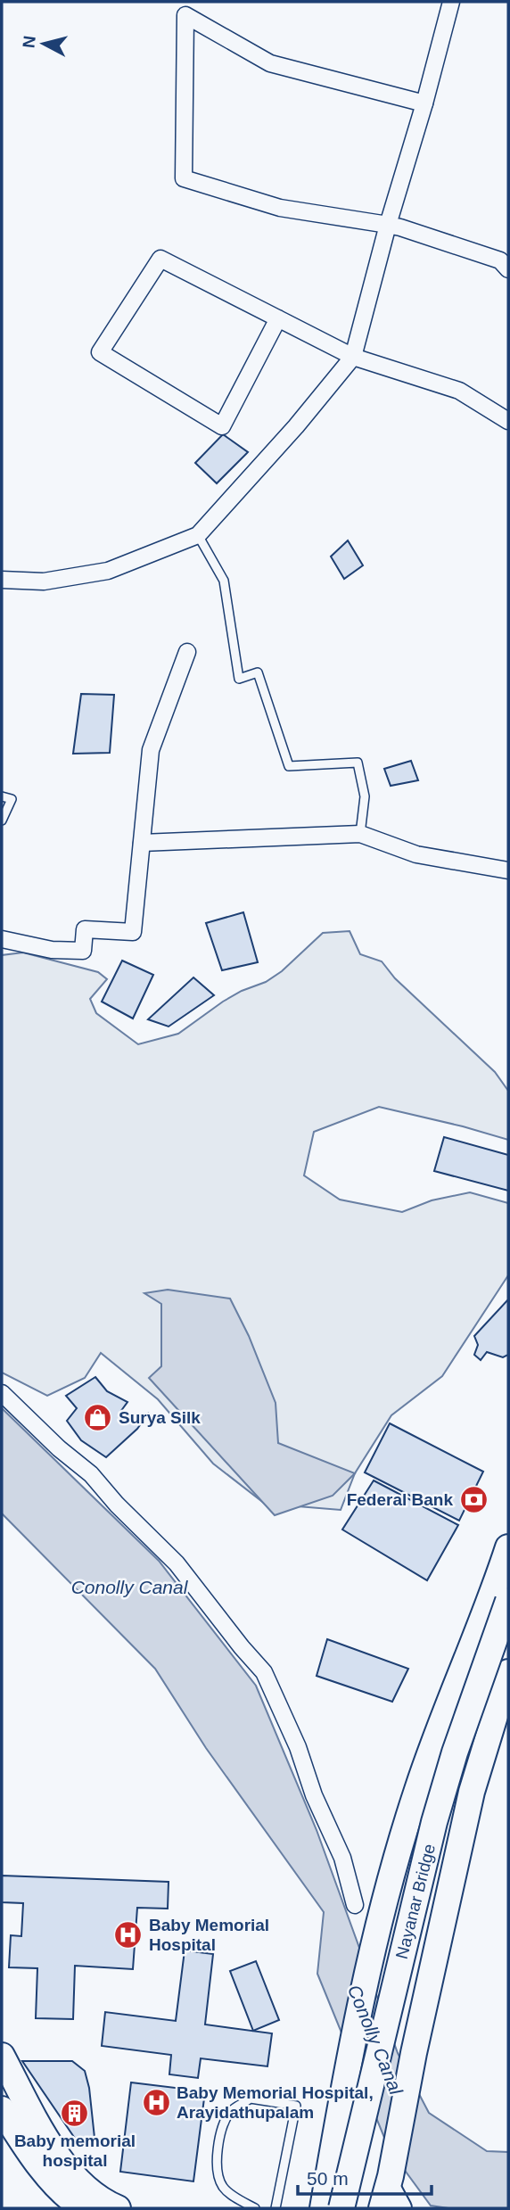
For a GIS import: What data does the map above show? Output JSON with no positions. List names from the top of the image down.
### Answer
{
  "streets": {
    "main road": ["Nayanar Bridge"]
  },
  "water": ["Conolly Canal"],
  "places": {
    "shop": ["Surya Silk"],
    "bank": ["Federal Bank"],
    "hospital": ["Baby Memorial Hospital", "Baby Memorial Hospital, Arayidathupalam"],
    "building": ["Baby memorial hospital"]
  },
  "scale_bar": "50 m",
  "north": "left"
}
